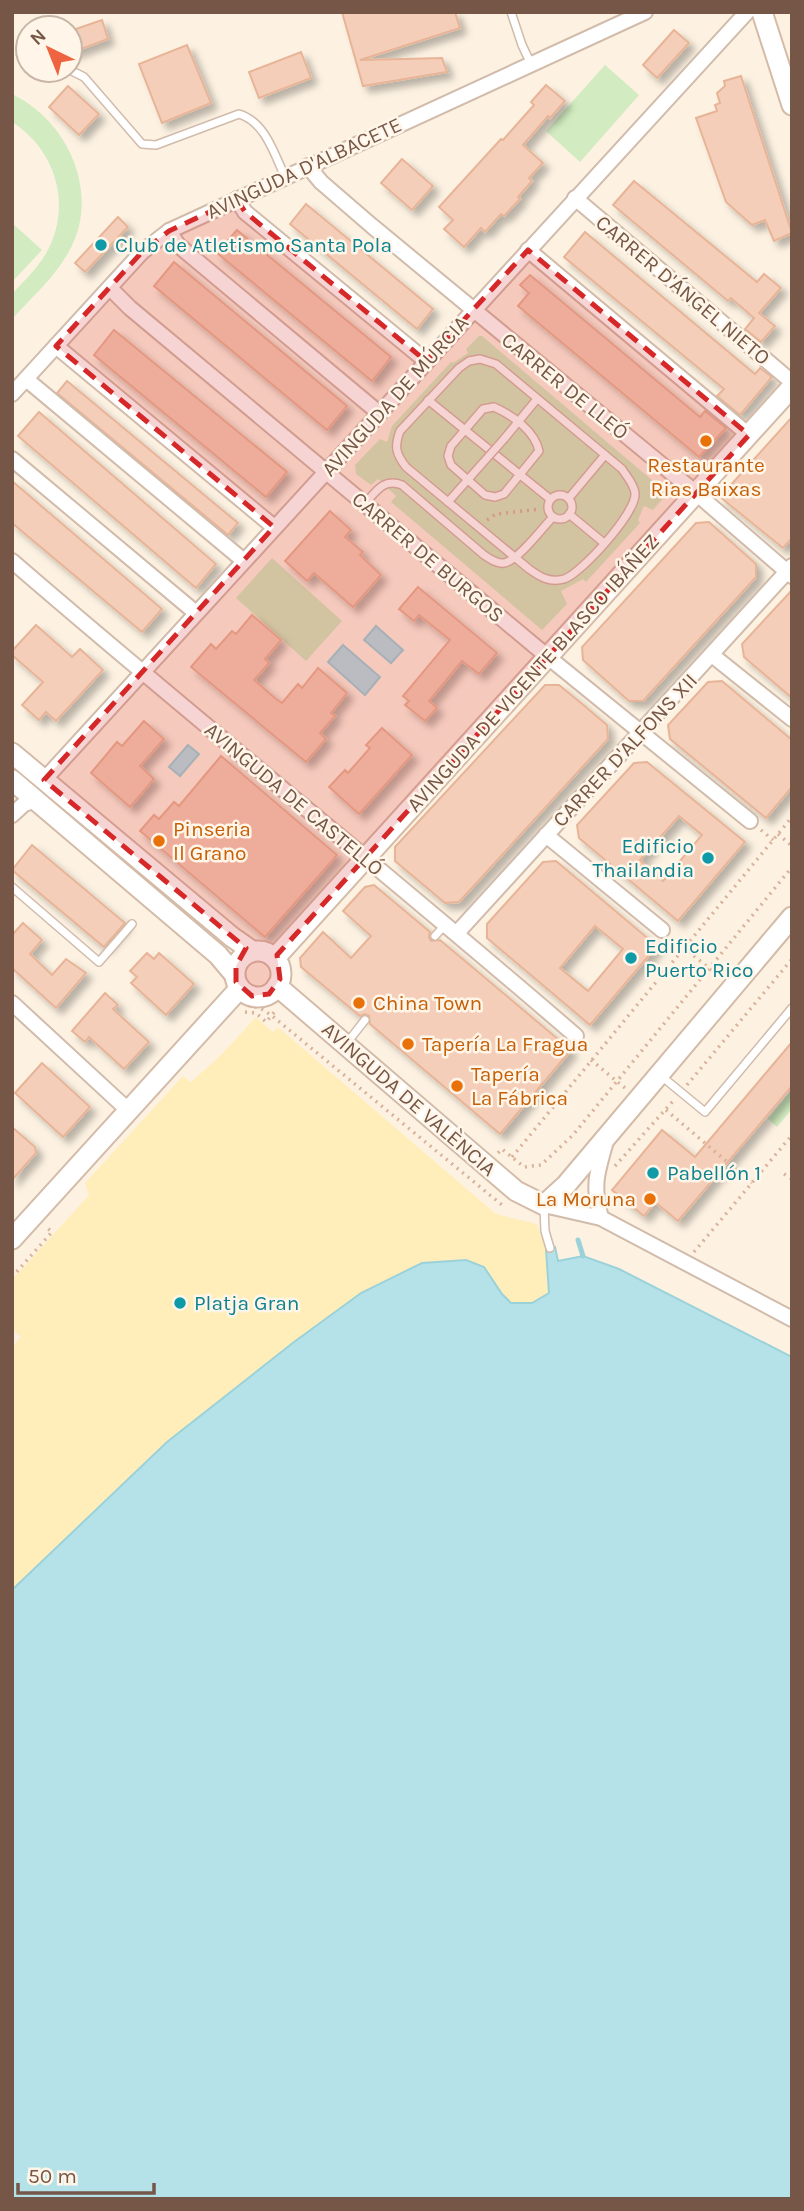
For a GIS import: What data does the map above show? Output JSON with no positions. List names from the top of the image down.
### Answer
{
  "streets": {
    "street": [
      "AVINGUDA D'ALBACETE",
      "CARRER D'ÁNGEL NIETO",
      "CARRER DE LLEÓ",
      "AVINGUDA DE MÚRCIA",
      "CARRER DE BURGOS",
      "AVINGUDA DE VICENTE BLASCO IBÁÑEZ",
      "CARRER D'ALFONS XII",
      "AVINGUDA DE CASTELLÓ",
      "AVINGUDA DE VALÈNCIA"
    ]
  },
  "crossings": [
    ["AVINGUDA D'ALBACETE", "CARRER DE LLEÓ"],
    ["AVINGUDA D'ALBACETE", "CARRER DE BURGOS"],
    ["CARRER D'ÁNGEL NIETO", "AVINGUDA DE MÚRCIA"],
    ["CARRER DE LLEÓ", "AVINGUDA DE MÚRCIA"],
    ["CARRER DE LLEÓ", "AVINGUDA DE VICENTE BLASCO IBÁÑEZ"],
    ["CARRER DE LLEÓ", "CARRER D'ALFONS XII"],
    ["AVINGUDA DE MÚRCIA", "CARRER DE BURGOS"],
    ["AVINGUDA DE MÚRCIA", "AVINGUDA DE CASTELLÓ"],
    ["CARRER DE BURGOS", "AVINGUDA DE VICENTE BLASCO IBÁÑEZ"],
    ["CARRER DE BURGOS", "CARRER D'ALFONS XII"],
    ["AVINGUDA DE VICENTE BLASCO IBÁÑEZ", "AVINGUDA DE CASTELLÓ"],
    ["AVINGUDA DE VICENTE BLASCO IBÁÑEZ", "AVINGUDA DE VALÈNCIA"],
    ["CARRER D'ALFONS XII", "AVINGUDA DE CASTELLÓ"]
  ],
  "places": [
    "Club de Atletismo Santa Pola",
    "Restaurante Rias Baixas",
    "Pinseria Il Grano",
    "Edificio Thailandia",
    "Edificio Puerto Rico",
    "China Town",
    "Tapería La Fragua",
    "Tapería La Fábrica",
    "Pabellón 1",
    "La Moruna",
    "Platja Gran"
  ],
  "scale_bar": "50 m",
  "north": "top left"
}
